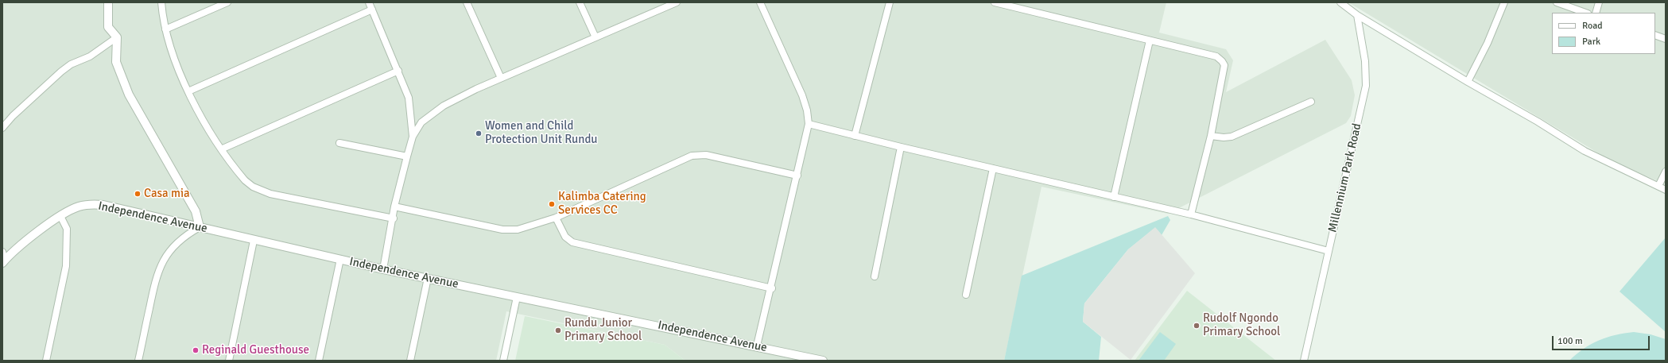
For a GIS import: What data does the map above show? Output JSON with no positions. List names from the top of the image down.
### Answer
{
  "streets": {
    "street": ["Millennium Park Road", "Independence Avenue"]
  },
  "places": [
    "Women and Child Protection Unit Rundu",
    "Casa mia",
    "Kalimba Catering Services CC",
    "Rudolf Ngondo Primary School",
    "Rundu Junior Primary School",
    "Reginald Guesthouse"
  ],
  "legend": ["Road", "Park"],
  "scale_bar": "100 m"
}
